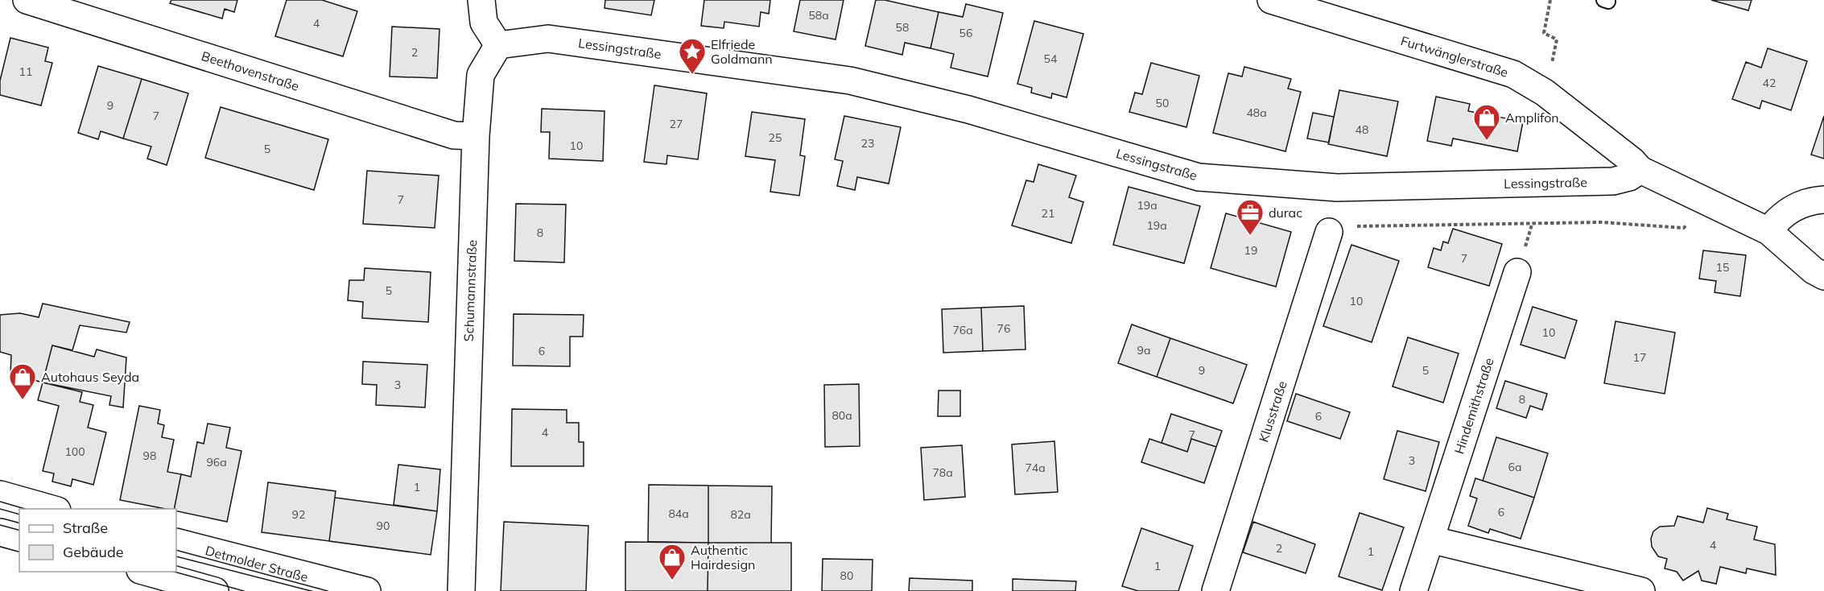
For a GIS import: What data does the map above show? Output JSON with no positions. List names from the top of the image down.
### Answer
{
  "streets": {
    "street": [
      "Lessingstraße",
      "Furtwänglerstraße",
      "Beethovenstraße",
      "Schumannstraße",
      "Hindemithstraße",
      "Klusstraße",
      "Detmolder Straße"
    ]
  },
  "crossings": [
    ["Lessingstraße", "Furtwänglerstraße"],
    ["Lessingstraße", "Schumannstraße"],
    ["Beethovenstraße", "Schumannstraße"]
  ],
  "places": {
    "place": ["Elfriede Goldmann"],
    "shop": ["Amplifon", "Autohaus Seyda", "Authentic Hairdesign"],
    "office": ["durac"]
  },
  "house_numbers": [
    "58a",
    "4",
    "58",
    "56",
    "2",
    "54",
    "11",
    "42",
    "50",
    "9",
    "48a",
    "7",
    "27",
    "48",
    "25",
    "23",
    "10",
    "5",
    "7",
    "19a",
    "21",
    "19a",
    "8",
    "19",
    "7",
    "15",
    "5",
    "10",
    "76",
    "76a",
    "10",
    "9a",
    "6",
    "17",
    "9",
    "5",
    "3",
    "8",
    "80a",
    "6",
    "4",
    "7",
    "100",
    "98",
    "3",
    "96a",
    "6a",
    "74a",
    "78a",
    "1",
    "6",
    "84a",
    "92",
    "82a",
    "90",
    "4",
    "2",
    "1",
    "1",
    "80"
  ],
  "legend": ["Straße", "Gebäude"]
}
